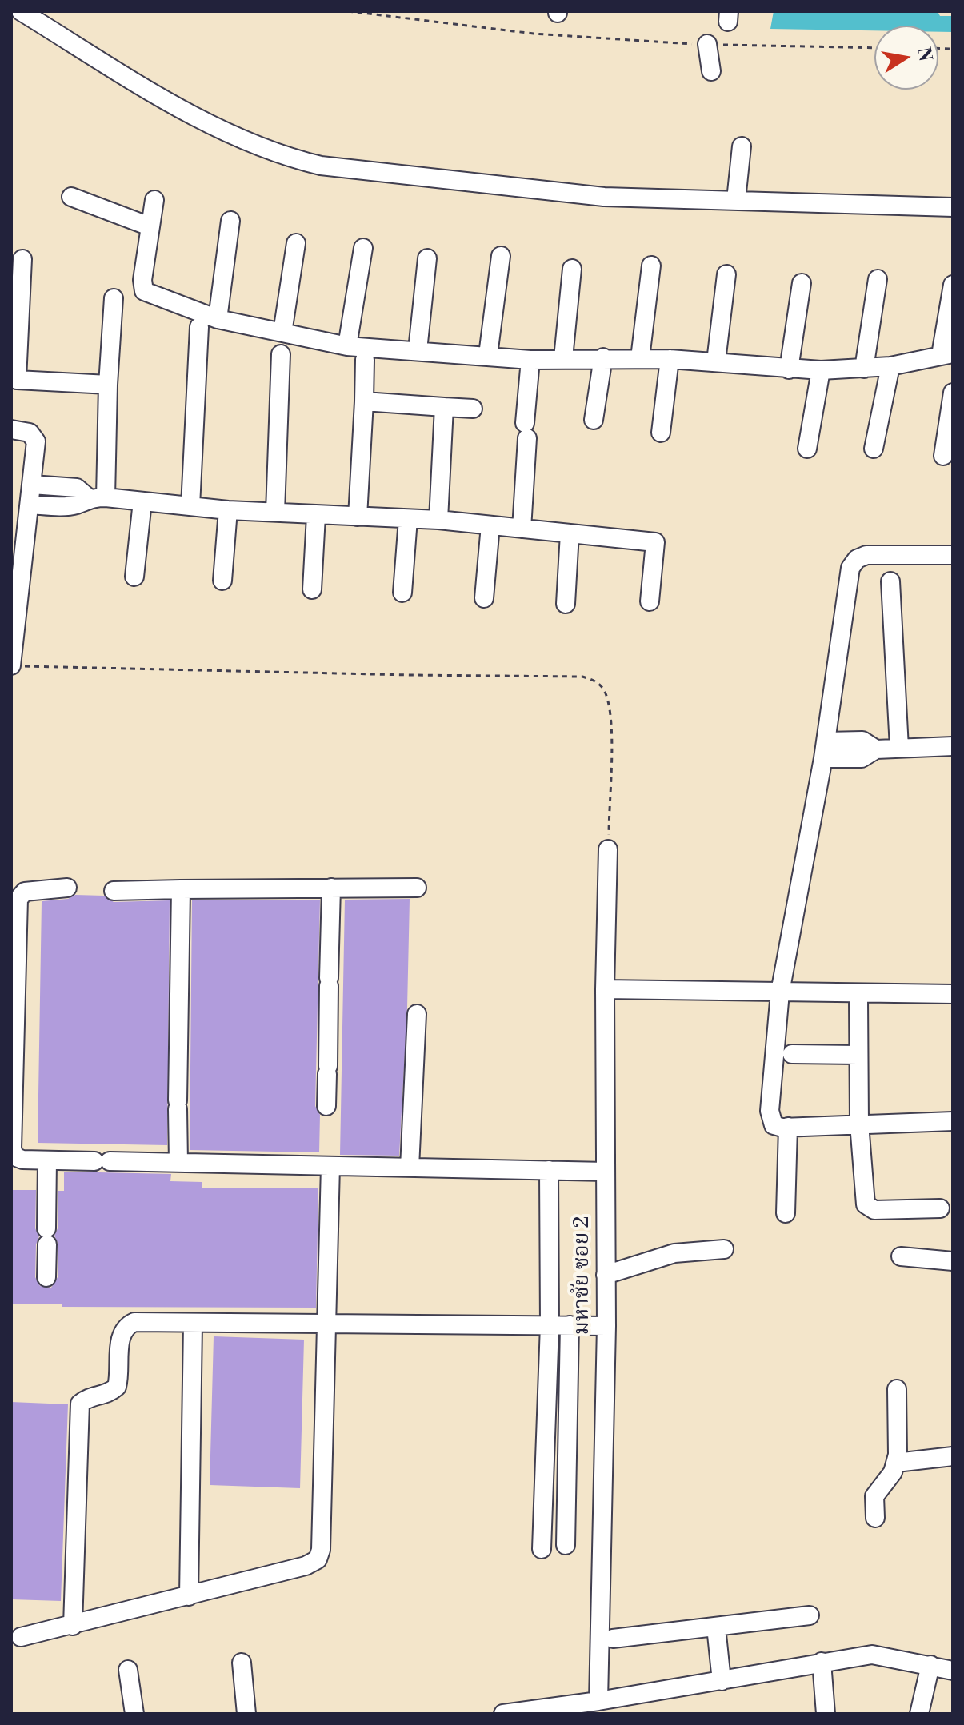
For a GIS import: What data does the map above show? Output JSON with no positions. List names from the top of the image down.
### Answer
{
  "streets": {
    "street": ["มหาชัย ซอย 2"]
  },
  "north": "right"
}
